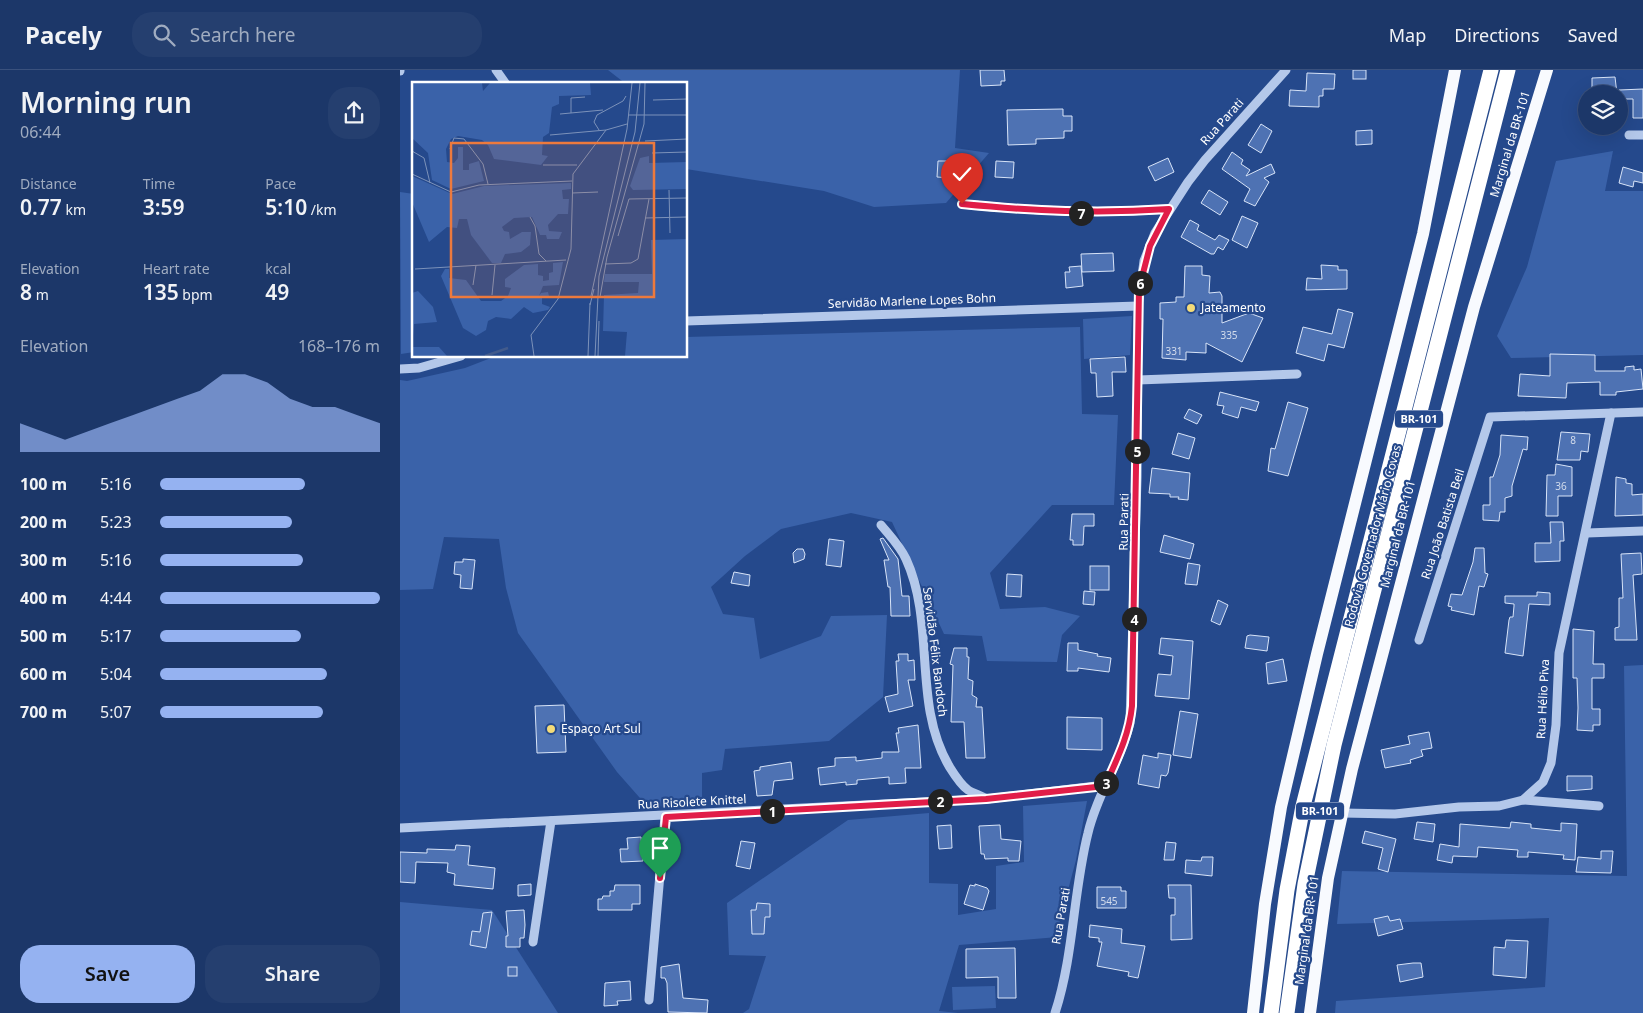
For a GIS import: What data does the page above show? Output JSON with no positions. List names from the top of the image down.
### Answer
{
  "streets": {
    "highway": ["BR-101", "Rodovia Governador Mário Covas"],
    "main road": ["Marginal da BR-101"],
    "street": [
      "Rua Parati",
      "Servidão Marlene Lopes Bohn",
      "Rua João Batista Beil",
      "Servidão Félix Bandoch",
      "Rua Hélio Piva",
      "Rua Risolete Knittel"
    ]
  },
  "crossings": [
    ["Rua Parati", "Servidão Marlene Lopes Bohn"],
    ["Rua Parati", "Rua Risolete Knittel"],
    ["Marginal da BR-101", "Rua Hélio Piva"],
    ["Rua João Batista Beil", "Rua Hélio Piva"],
    ["Servidão Félix Bandoch", "Rua Risolete Knittel"]
  ],
  "places": ["Jateamento", "Espaço Art Sul"],
  "house_numbers": [
    "335",
    "331",
    "8",
    "36",
    "545"
  ],
  "page": {
    "header": "Pacely",
    "search": "Search here",
    "nav": ["Map", "Directions", "Saved"],
    "heading": ["Morning run", "06:44"],
    "stats": [
      ["Distance", "0.77 km"],
      ["Time", "3:59"],
      ["Pace", "5:10 /km"],
      ["Elevation", "8 m"],
      ["Heart rate", "135 bpm"],
      ["kcal", "49"]
    ],
    "pins": [
      "7",
      "6",
      "5",
      "4",
      "3",
      "2",
      "1"
    ],
    "chart": ["Elevation", "168–176 m"],
    "list": [
      {
        "name": "100 m",
        "note": "5:16"
      },
      {
        "name": "200 m",
        "note": "5:23"
      },
      {
        "name": "300 m",
        "note": "5:16"
      },
      {
        "name": "400 m",
        "note": "4:44"
      },
      {
        "name": "500 m",
        "note": "5:17"
      },
      {
        "name": "600 m",
        "note": "5:04"
      },
      {
        "name": "700 m",
        "note": "5:07"
      }
    ],
    "buttons": ["Save", "Share"]
  }
}
